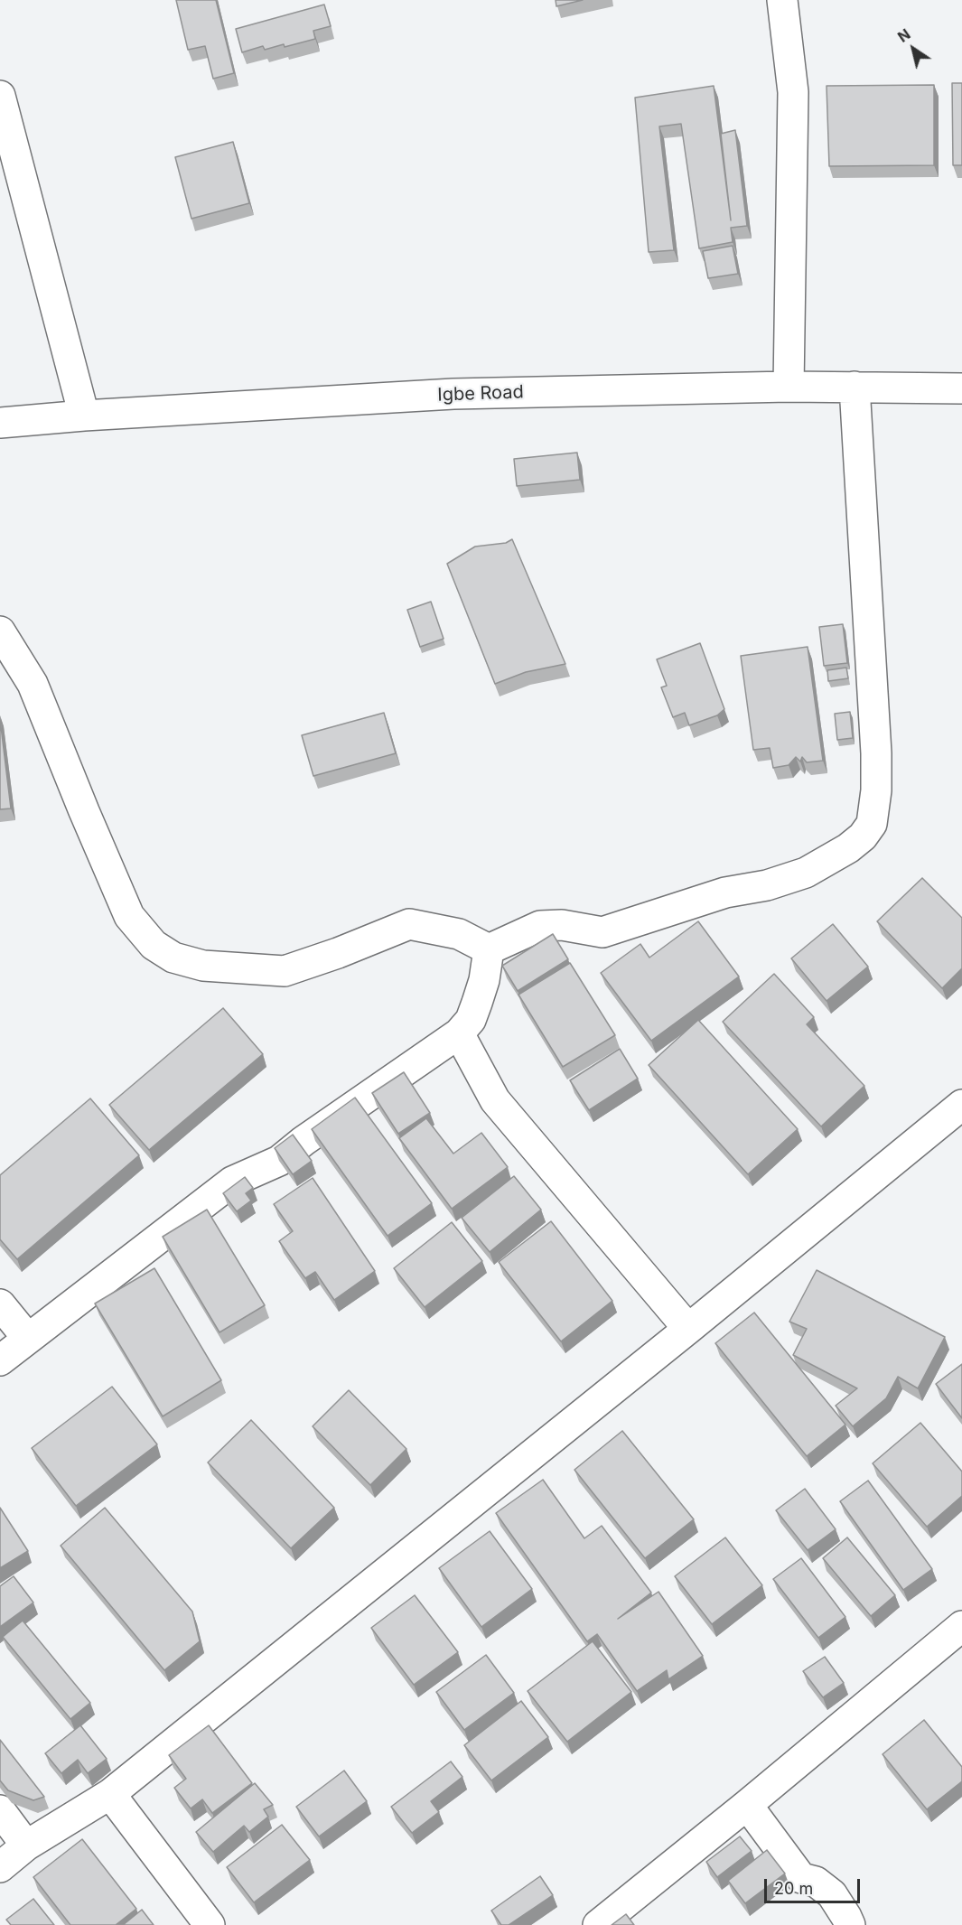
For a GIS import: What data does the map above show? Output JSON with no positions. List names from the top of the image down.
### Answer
{
  "streets": {
    "street": ["Igbe Road"]
  },
  "scale_bar": "20 m",
  "north": "top left"
}
